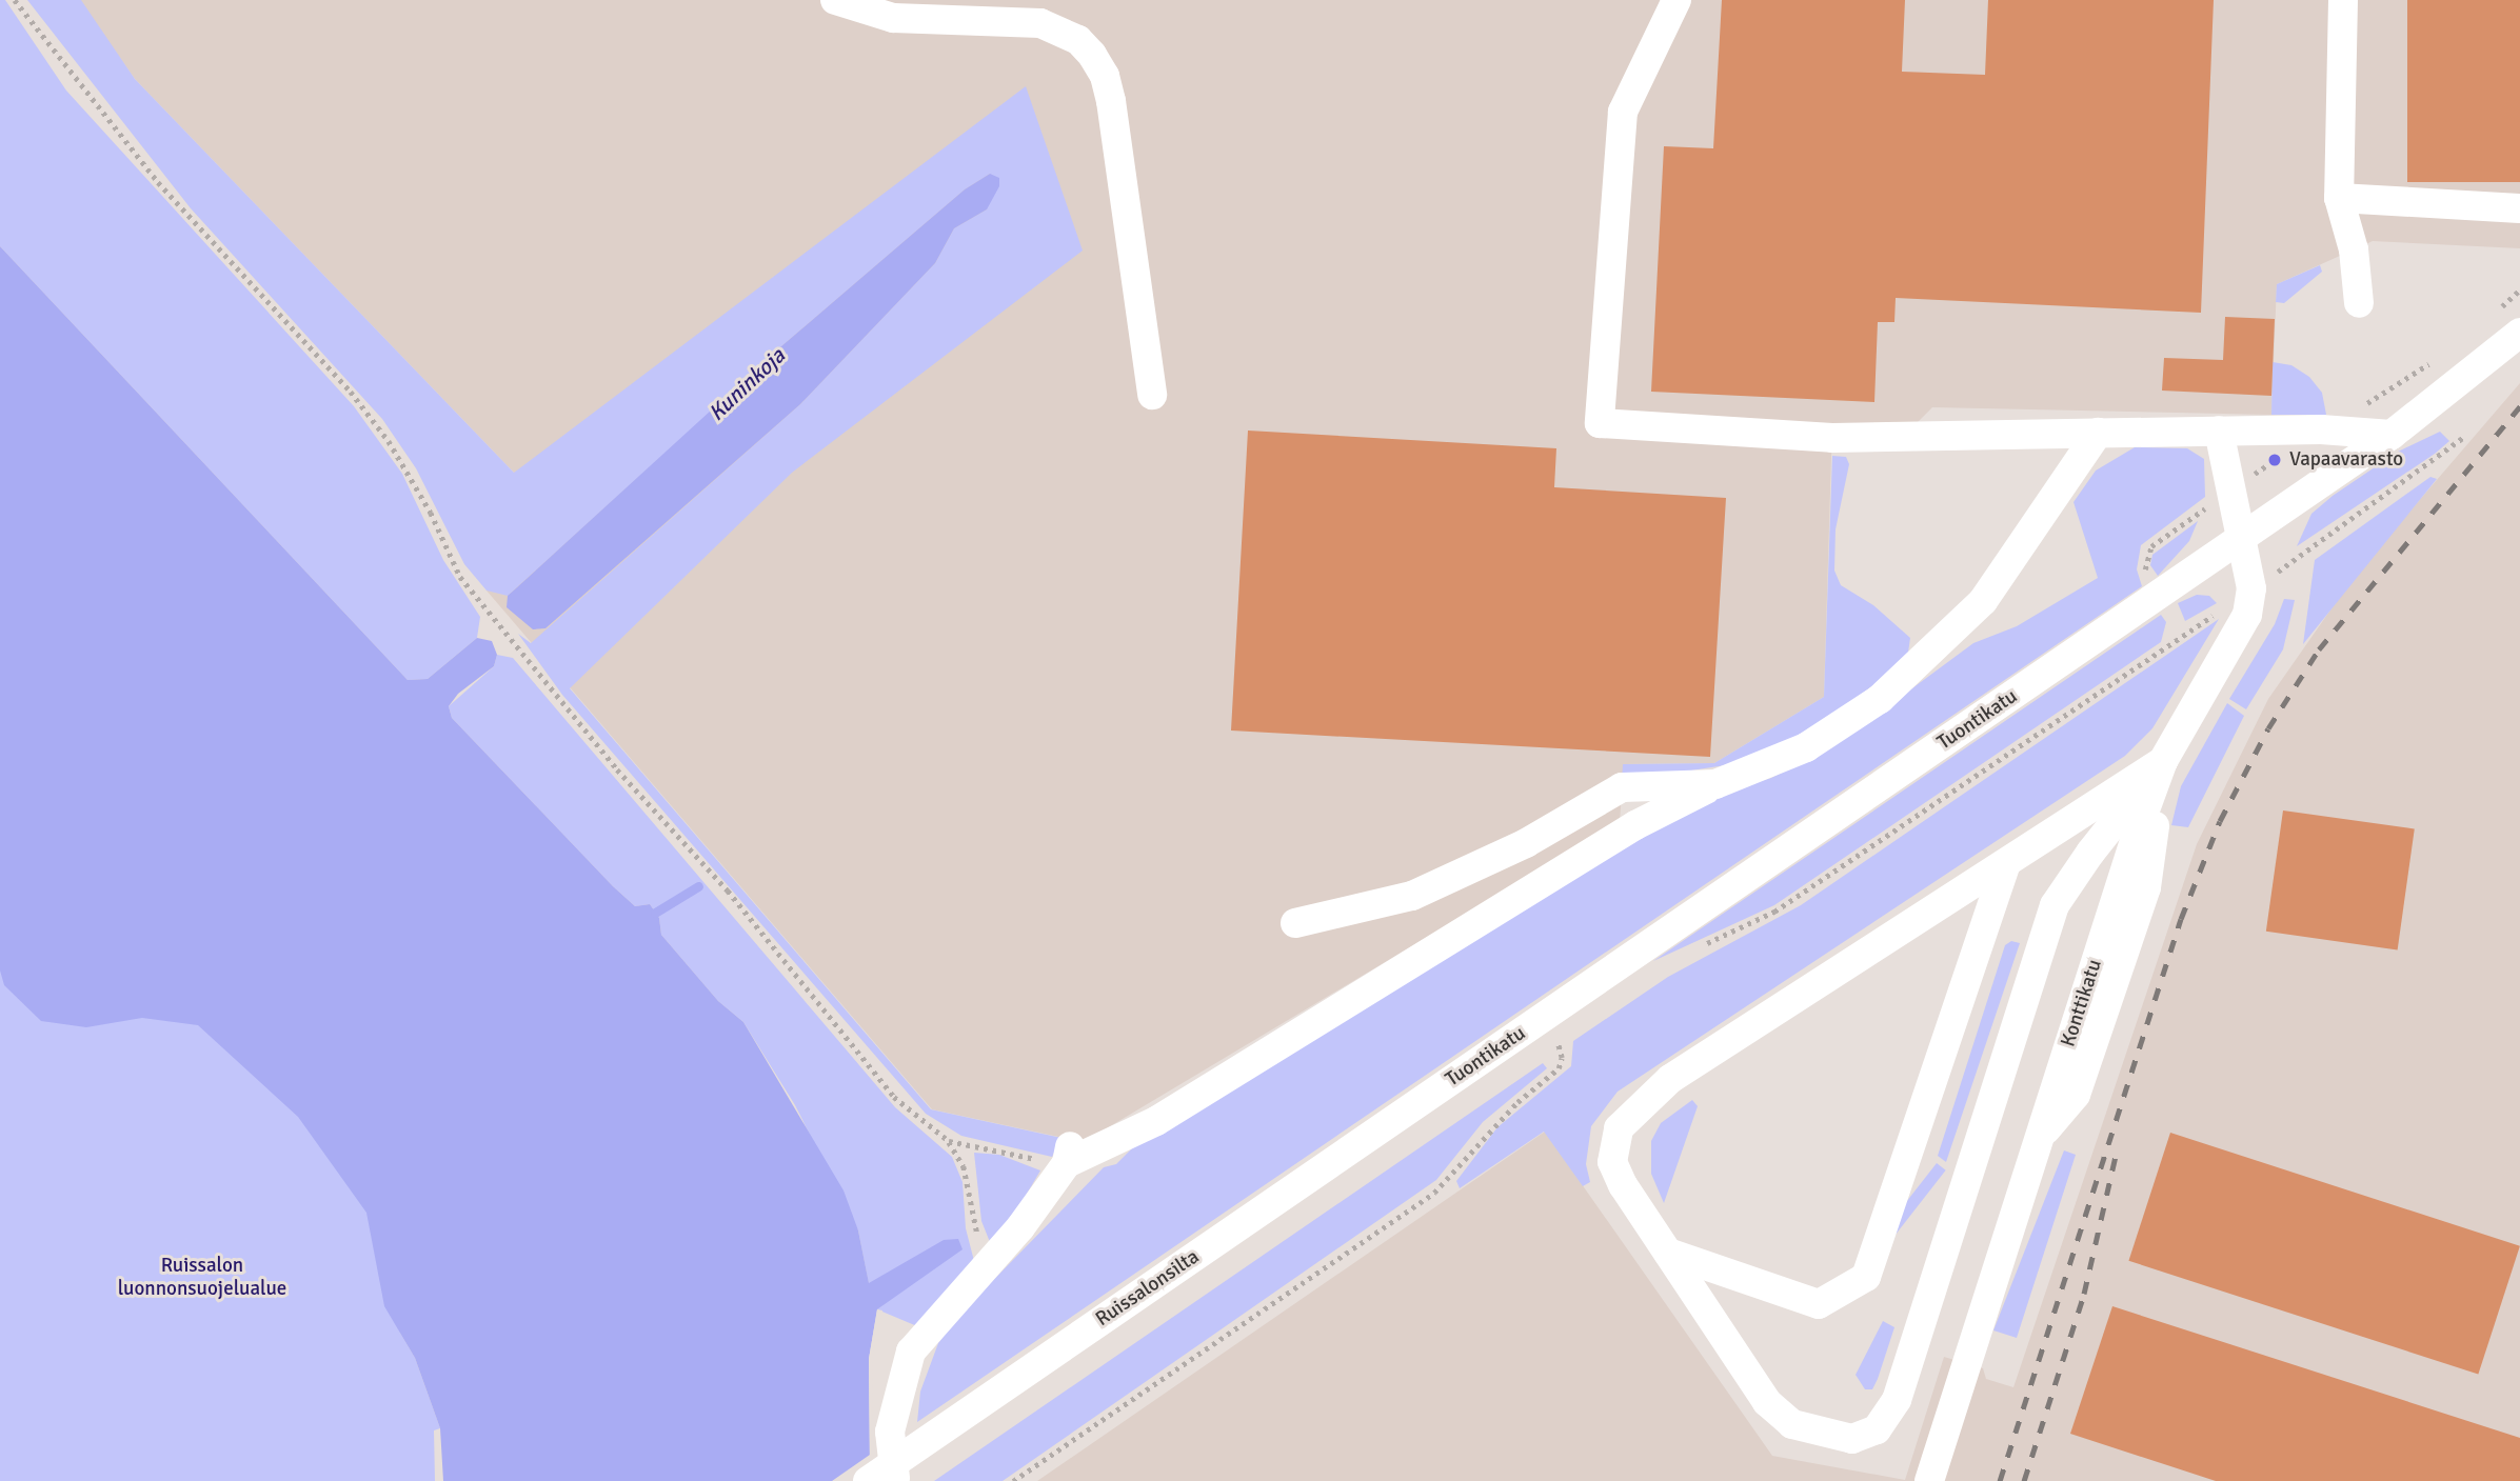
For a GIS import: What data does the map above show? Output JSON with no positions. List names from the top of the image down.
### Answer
{
  "streets": {
    "street": ["Tuontikatu", "Konttikatu", "Ruissalonsilta"]
  },
  "crossings": [
    ["Tuontikatu", "Konttikatu"],
    ["Tuontikatu", "Ruissalonsilta"]
  ],
  "water": ["Kuninkoja"],
  "parks": ["Ruissalon luonnonsuojelualue"],
  "places": ["Vapaavarasto"]
}
